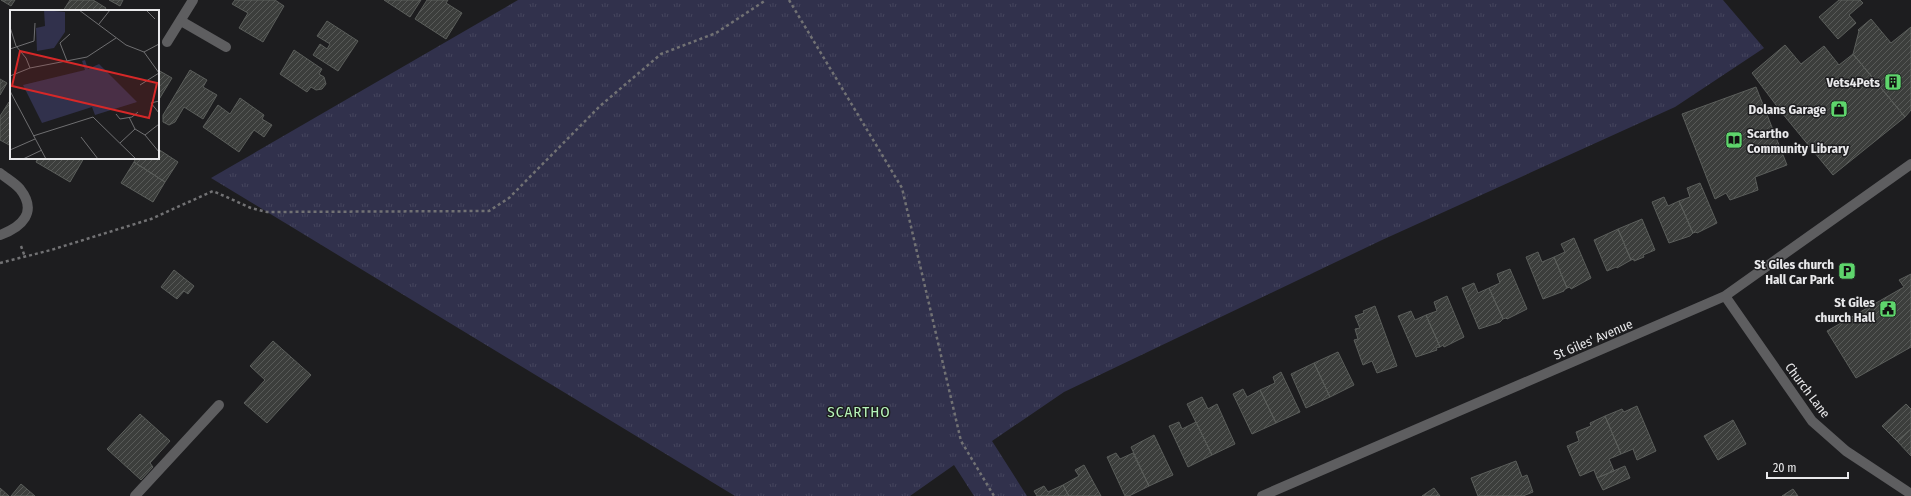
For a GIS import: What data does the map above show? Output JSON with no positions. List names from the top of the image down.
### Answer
{
  "streets": {
    "street": ["St Giles' Avenue", "Church Lane"]
  },
  "crossings": [
    ["St Giles' Avenue", "Church Lane"]
  ],
  "districts": ["SCARTHO"],
  "places": {
    "building": ["Vets4Pets"],
    "shop": ["Dolans Garage"],
    "library": ["Scartho Community Library"],
    "parking": ["St Giles church Hall Car Park"],
    "public building": ["St Giles church Hall"]
  },
  "scale_bar": "20 m"
}
